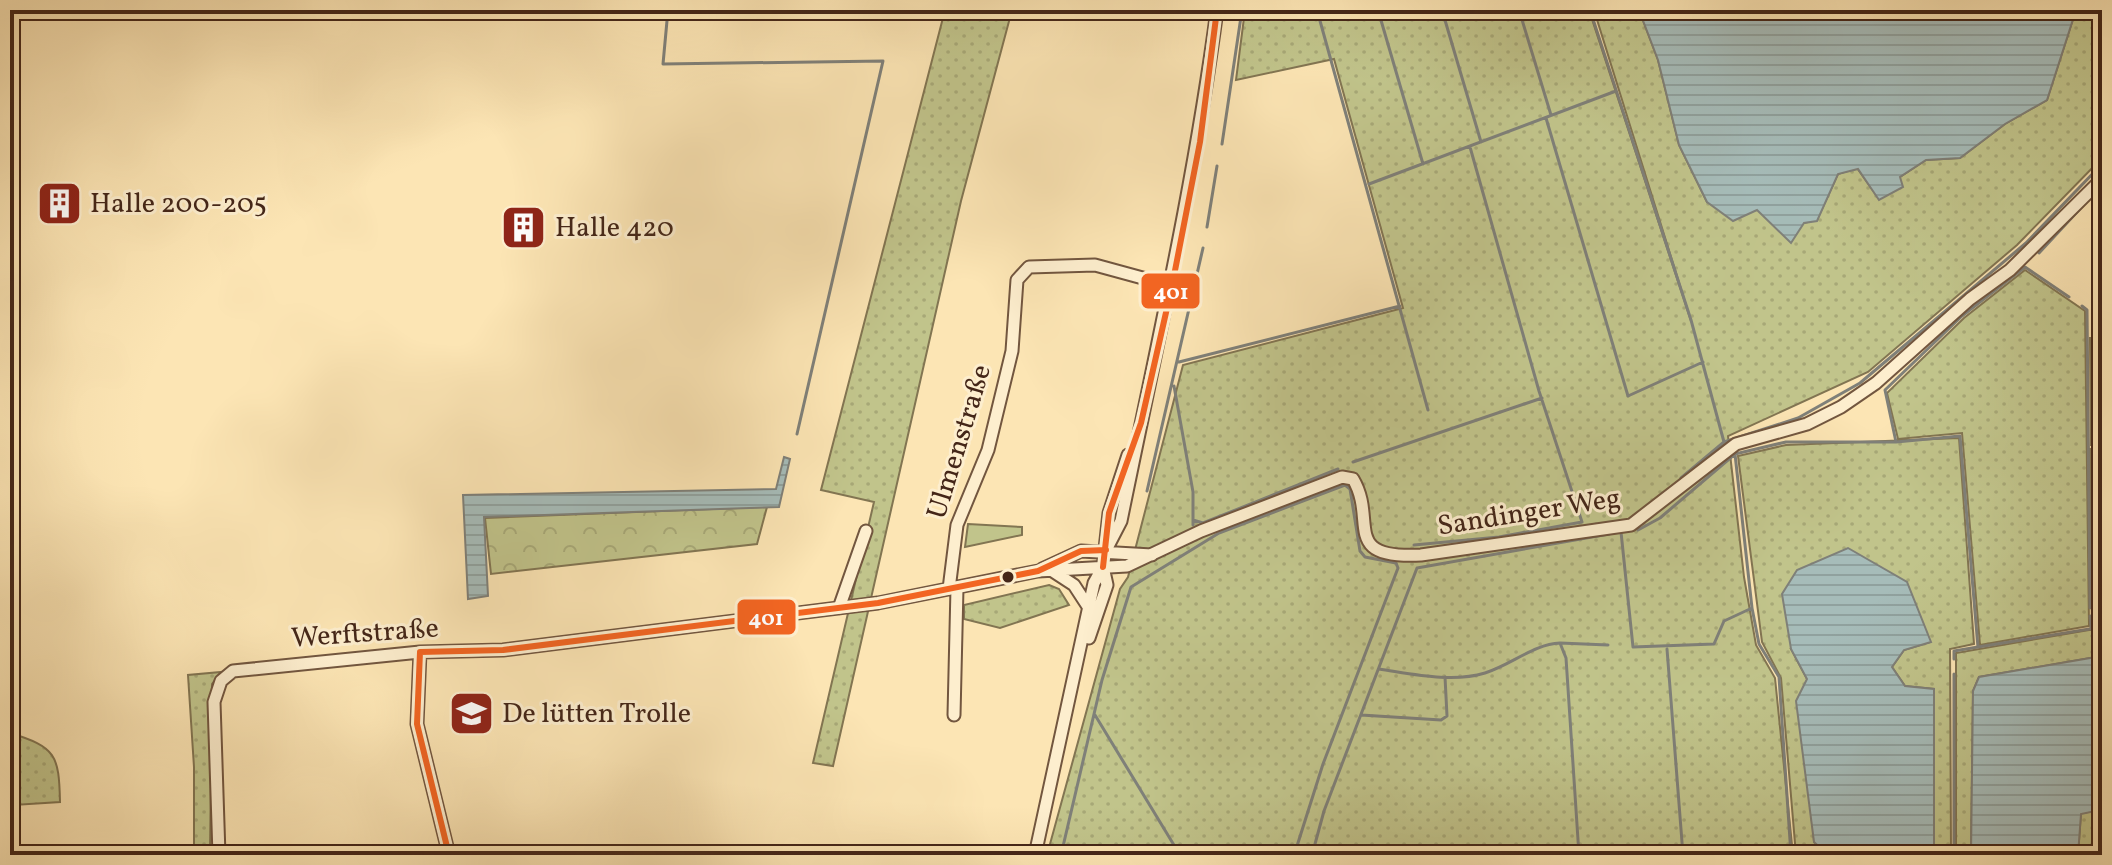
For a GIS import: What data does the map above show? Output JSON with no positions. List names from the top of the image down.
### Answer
{
  "streets": {
    "street": ["Ulmenstraße", "Sandinger Weg", "Werftstraße"]
  },
  "crossings": [
    ["Ulmenstraße", "Werftstraße"],
    ["Sandinger Weg", "Werftstraße"]
  ],
  "places": {
    "building": ["Halle 200-205", "Halle 420"],
    "school or university": ["De lütten Trolle"]
  },
  "lines": ["transit line 401"]
}
